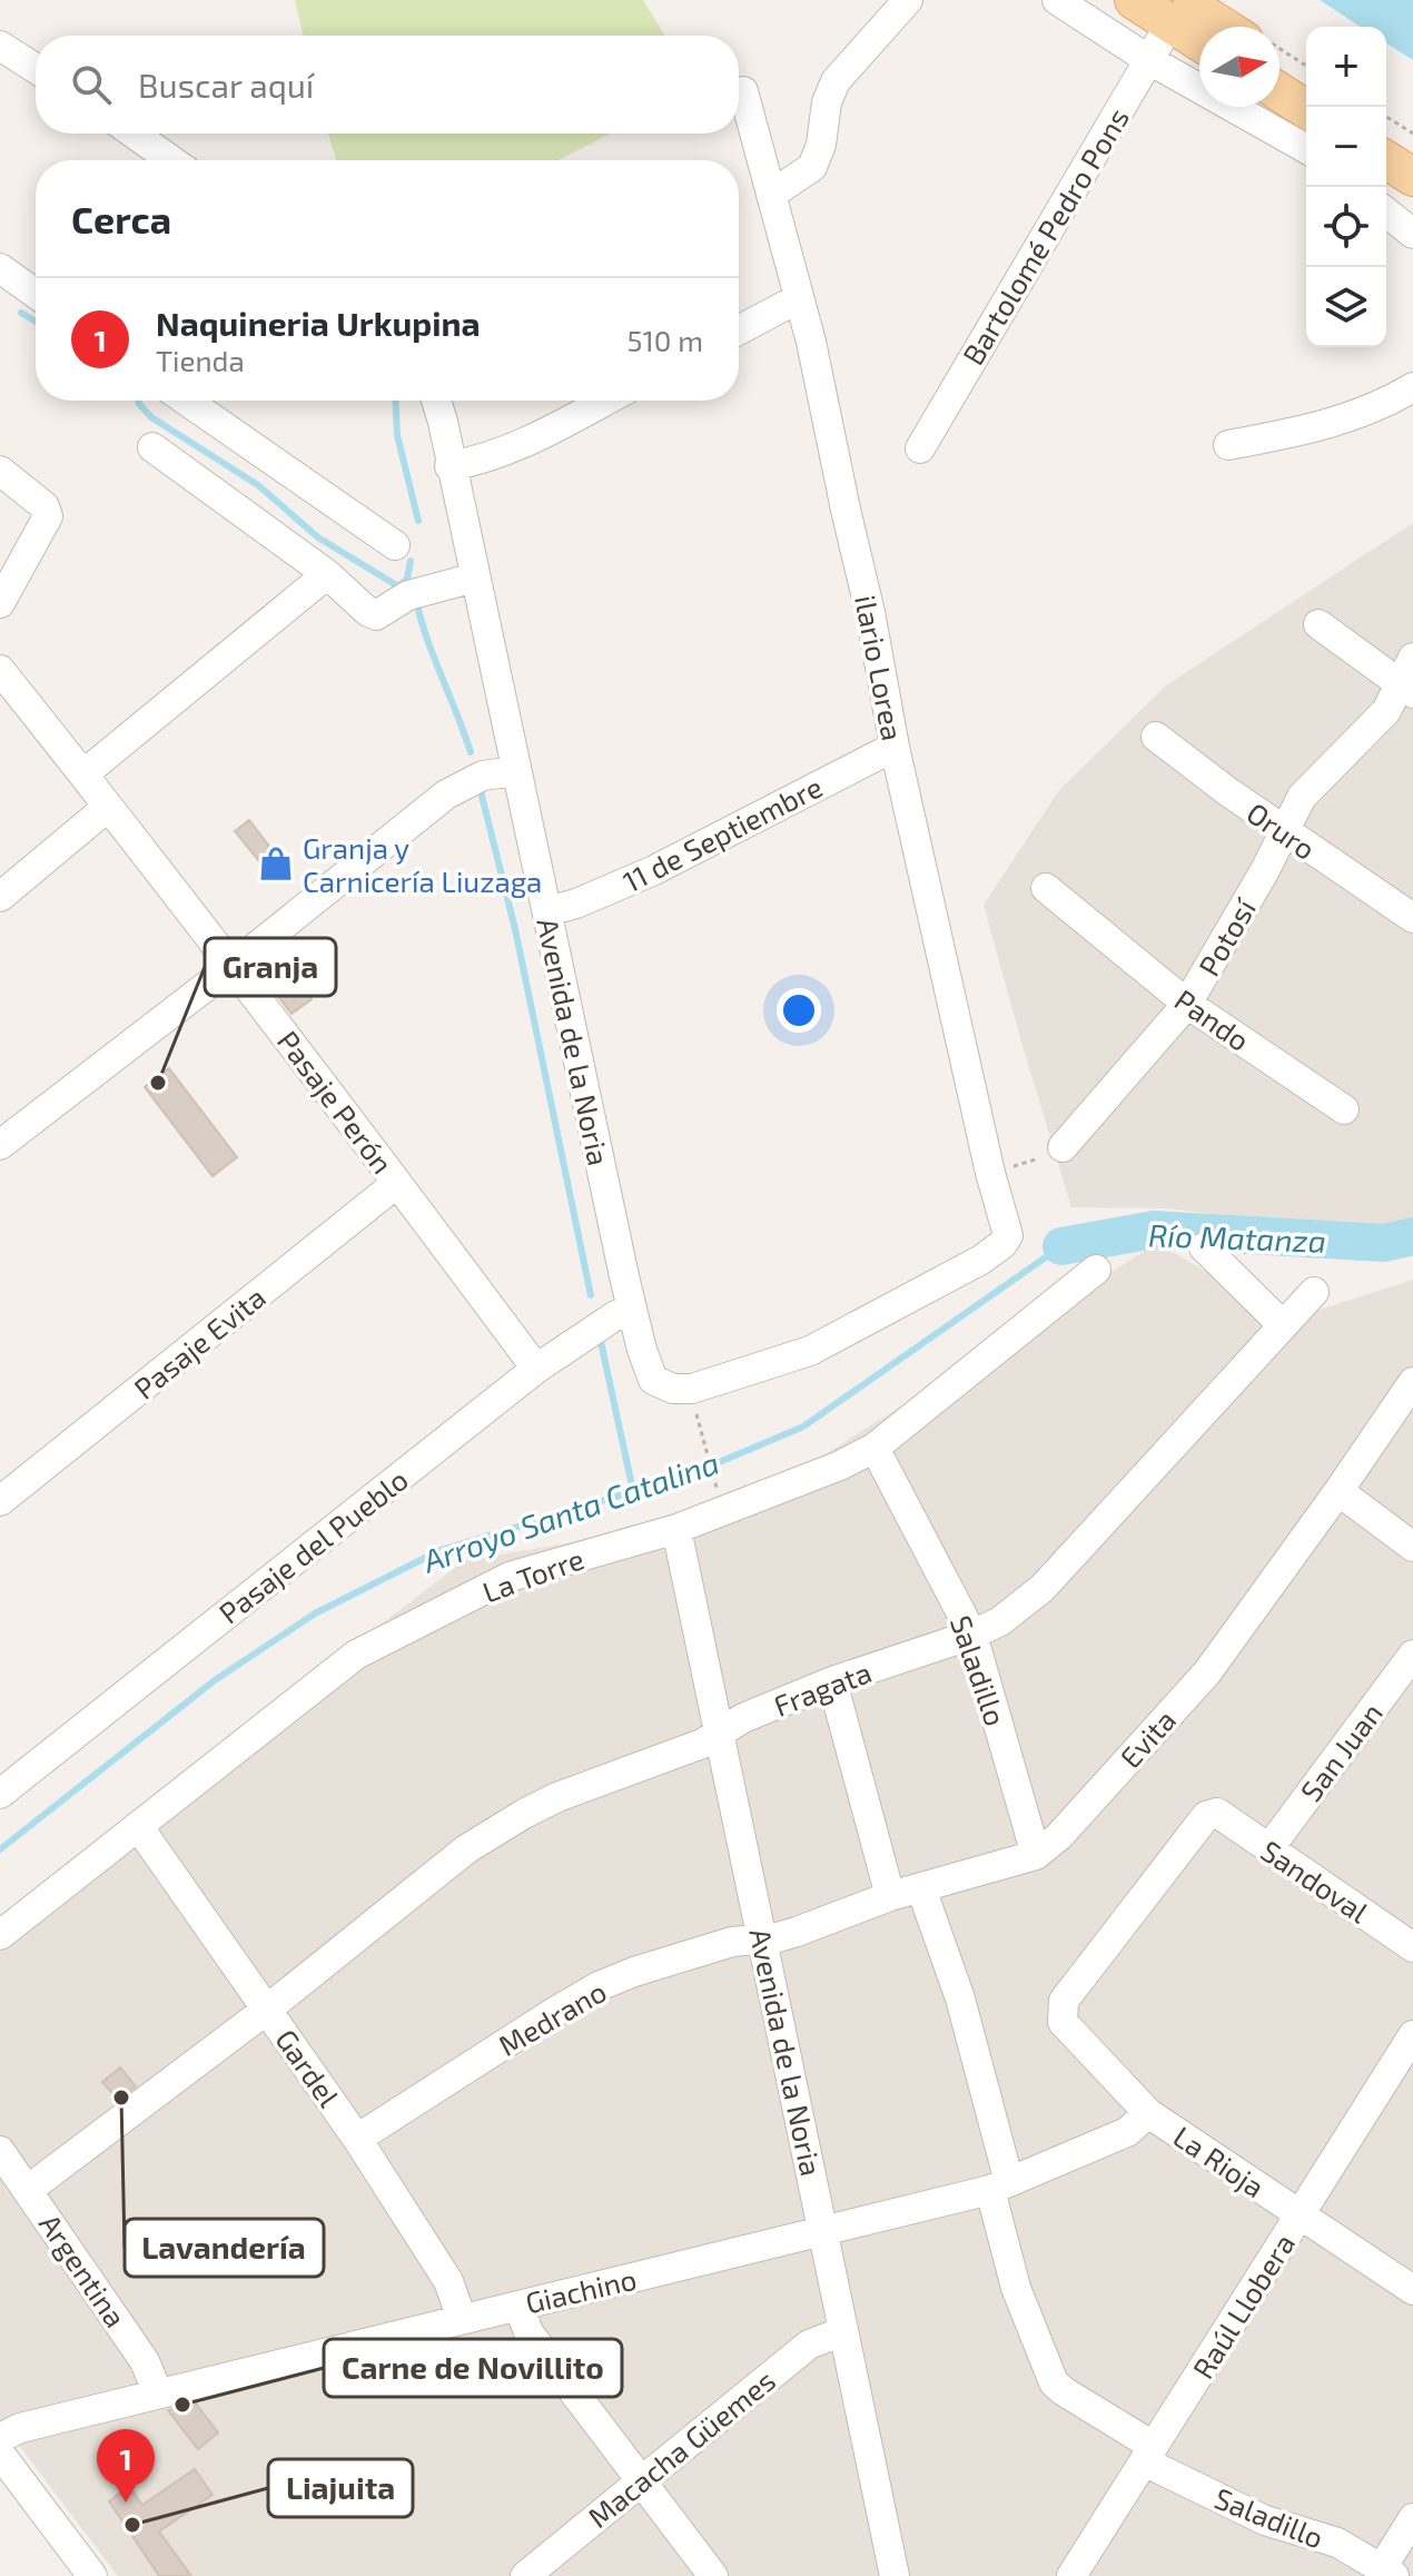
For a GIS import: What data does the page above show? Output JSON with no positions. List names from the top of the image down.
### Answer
{
  "streets": {
    "street": [
      "Bartolomé Pedro Pons",
      "ilario Lorea",
      "Oruro",
      "11 de Septiembre",
      "Potosí",
      "Pando",
      "Avenida de la Noria",
      "Pasaje Perón",
      "Pasaje Evita",
      "Pasaje del Pueblo",
      "La Torre",
      "Saladillo",
      "Fragata",
      "Evita",
      "San Juan",
      "Sandoval",
      "Medrano",
      "Gardel",
      "La Rioja",
      "Argentina",
      "Giachino",
      "Raúl Llobera",
      "Macacha Güemes"
    ]
  },
  "crossings": [
    ["ilario Lorea", "11 de Septiembre"],
    ["ilario Lorea", "Avenida de la Noria"],
    ["Oruro", "Potosí"],
    ["11 de Septiembre", "Avenida de la Noria"],
    ["Potosí", "Pando"],
    ["Avenida de la Noria", "Pasaje del Pueblo"],
    ["Avenida de la Noria", "La Torre"],
    ["Avenida de la Noria", "Fragata"],
    ["Avenida de la Noria", "Evita"],
    ["Avenida de la Noria", "Medrano"],
    ["Avenida de la Noria", "Giachino"],
    ["Avenida de la Noria", "Macacha Güemes"],
    ["Pasaje Perón", "Pasaje Evita"],
    ["Pasaje Perón", "Pasaje del Pueblo"],
    ["La Torre", "Saladillo"],
    ["La Torre", "Gardel"],
    ["Saladillo", "Fragata"],
    ["Saladillo", "Evita"],
    ["Saladillo", "Giachino"],
    ["Saladillo", "Raúl Llobera"],
    ["Fragata", "Gardel"],
    ["Fragata", "Argentina"],
    ["Evita", "Medrano"],
    ["San Juan", "Sandoval"],
    ["Sandoval", "La Rioja"],
    ["Medrano", "Gardel"],
    ["Gardel", "Giachino"],
    ["La Rioja", "Giachino"],
    ["La Rioja", "Raúl Llobera"],
    ["Argentina", "Giachino"]
  ],
  "water": ["Río Matanza", "Arroyo Santa Catalina"],
  "places": {
    "shop": ["Granja y Carnicería Liuzaga"],
    "other": [
      "Granja",
      "Lavandería",
      "Carne de Novillito",
      "Liajuita"
    ]
  },
  "north": "right",
  "page": {
    "map_buttons": ["+", "−"],
    "search": "Buscar aquí",
    "heading": "Cerca",
    "list": [
      {
        "mark": "1",
        "name": "Naquineria Urkupina",
        "note": "Tienda",
        "value": "510 m"
      }
    ],
    "pins": "1"
  }
}
